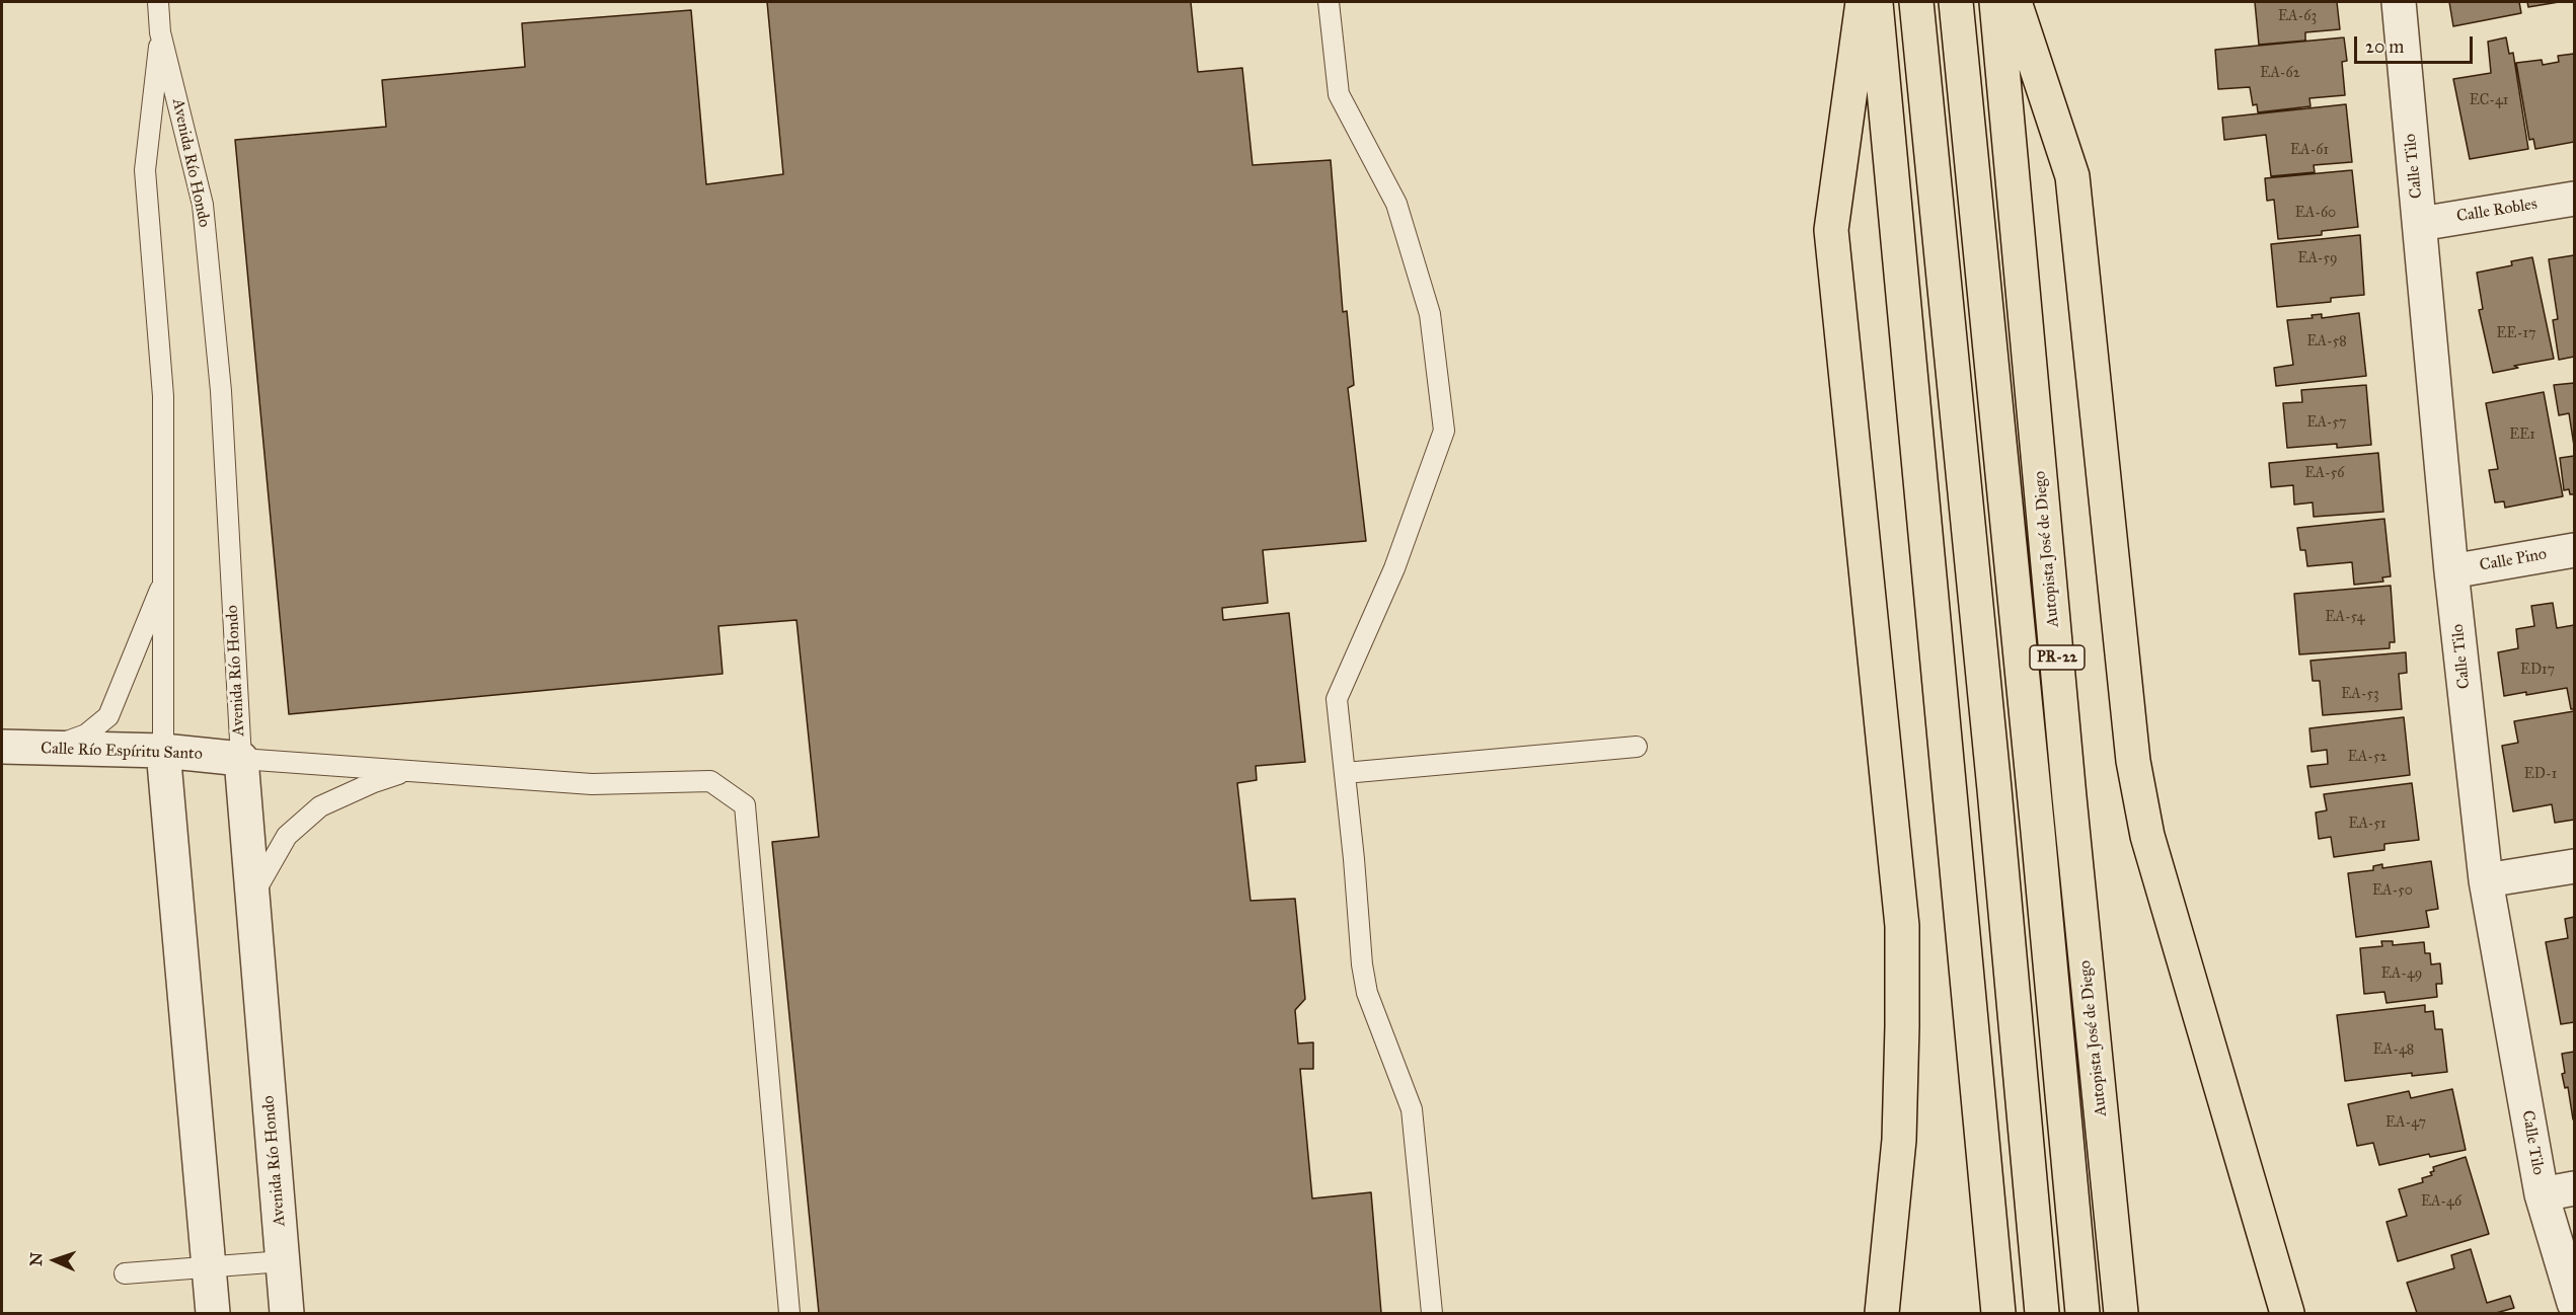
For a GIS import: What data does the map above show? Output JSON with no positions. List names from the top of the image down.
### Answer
{
  "streets": {
    "highway": ["Autopista José de Diego", "PR-22"],
    "street": [
      "Avenida Río Hondo",
      "Calle Tilo",
      "Calle Robles",
      "Calle Pino",
      "Calle Río Espíritu Santo"
    ]
  },
  "crossings": [
    ["Avenida Río Hondo", "Calle Río Espíritu Santo"],
    ["Calle Tilo", "Calle Robles"],
    ["Calle Tilo", "Calle Pino"]
  ],
  "house_numbers": [
    "EA-63",
    "EA-62",
    "EC-41",
    "EA-61",
    "EA-60",
    "EA-59",
    "EE-17",
    "EA-58",
    "EA-57",
    "EE1",
    "EA-56",
    "EA-54",
    "ED17",
    "EA-53",
    "EA-52",
    "ED-1",
    "EA-51",
    "EA-50",
    "EA-49",
    "EA-48",
    "EA-47",
    "EA-46"
  ],
  "scale_bar": "20 m",
  "north": "left"
}
